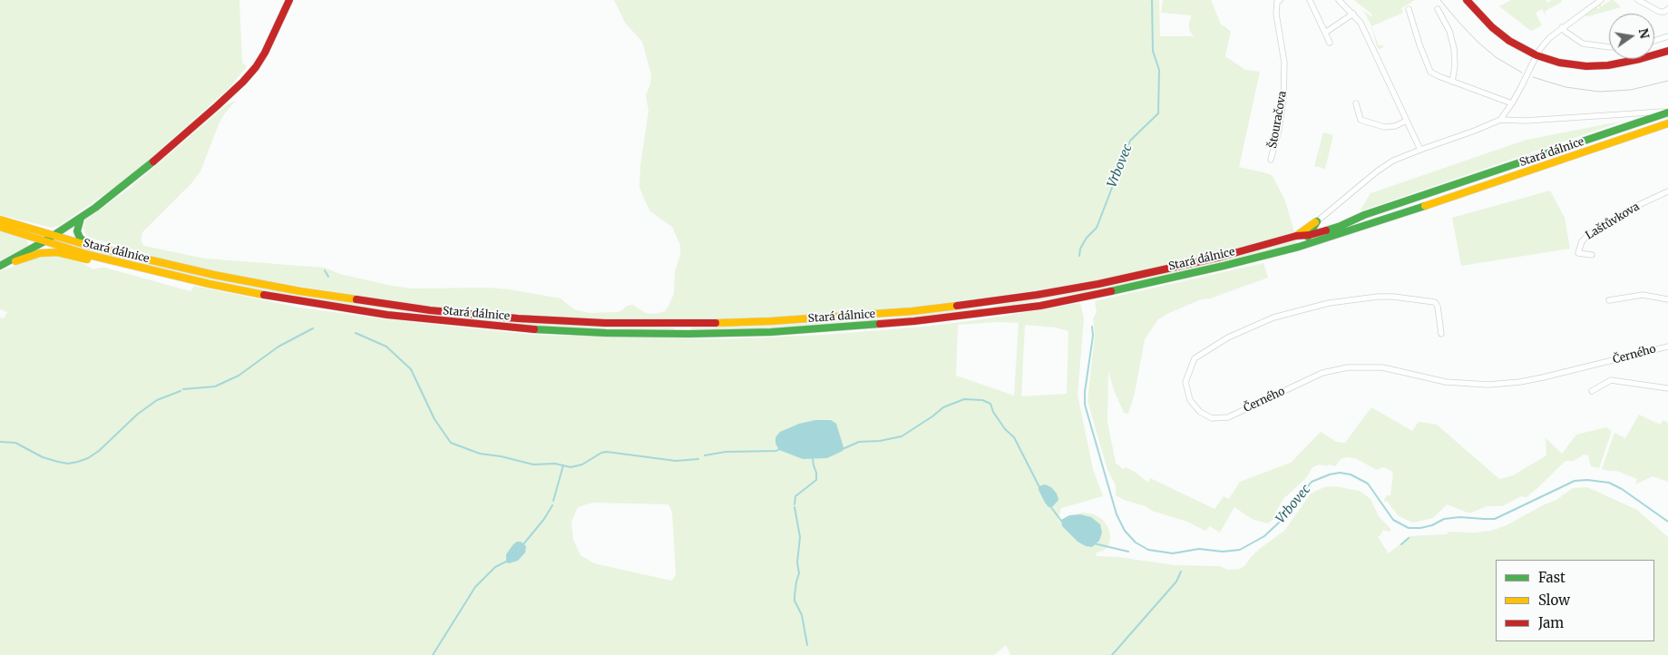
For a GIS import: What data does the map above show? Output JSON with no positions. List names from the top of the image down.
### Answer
{
  "streets": {
    "main road": ["Stará dálnice"],
    "street": ["Štouračova", "Laštůvkova", "Černého"]
  },
  "water": ["Vrbovec"],
  "legend": ["Fast", "Slow", "Jam"],
  "north": "right"
}
